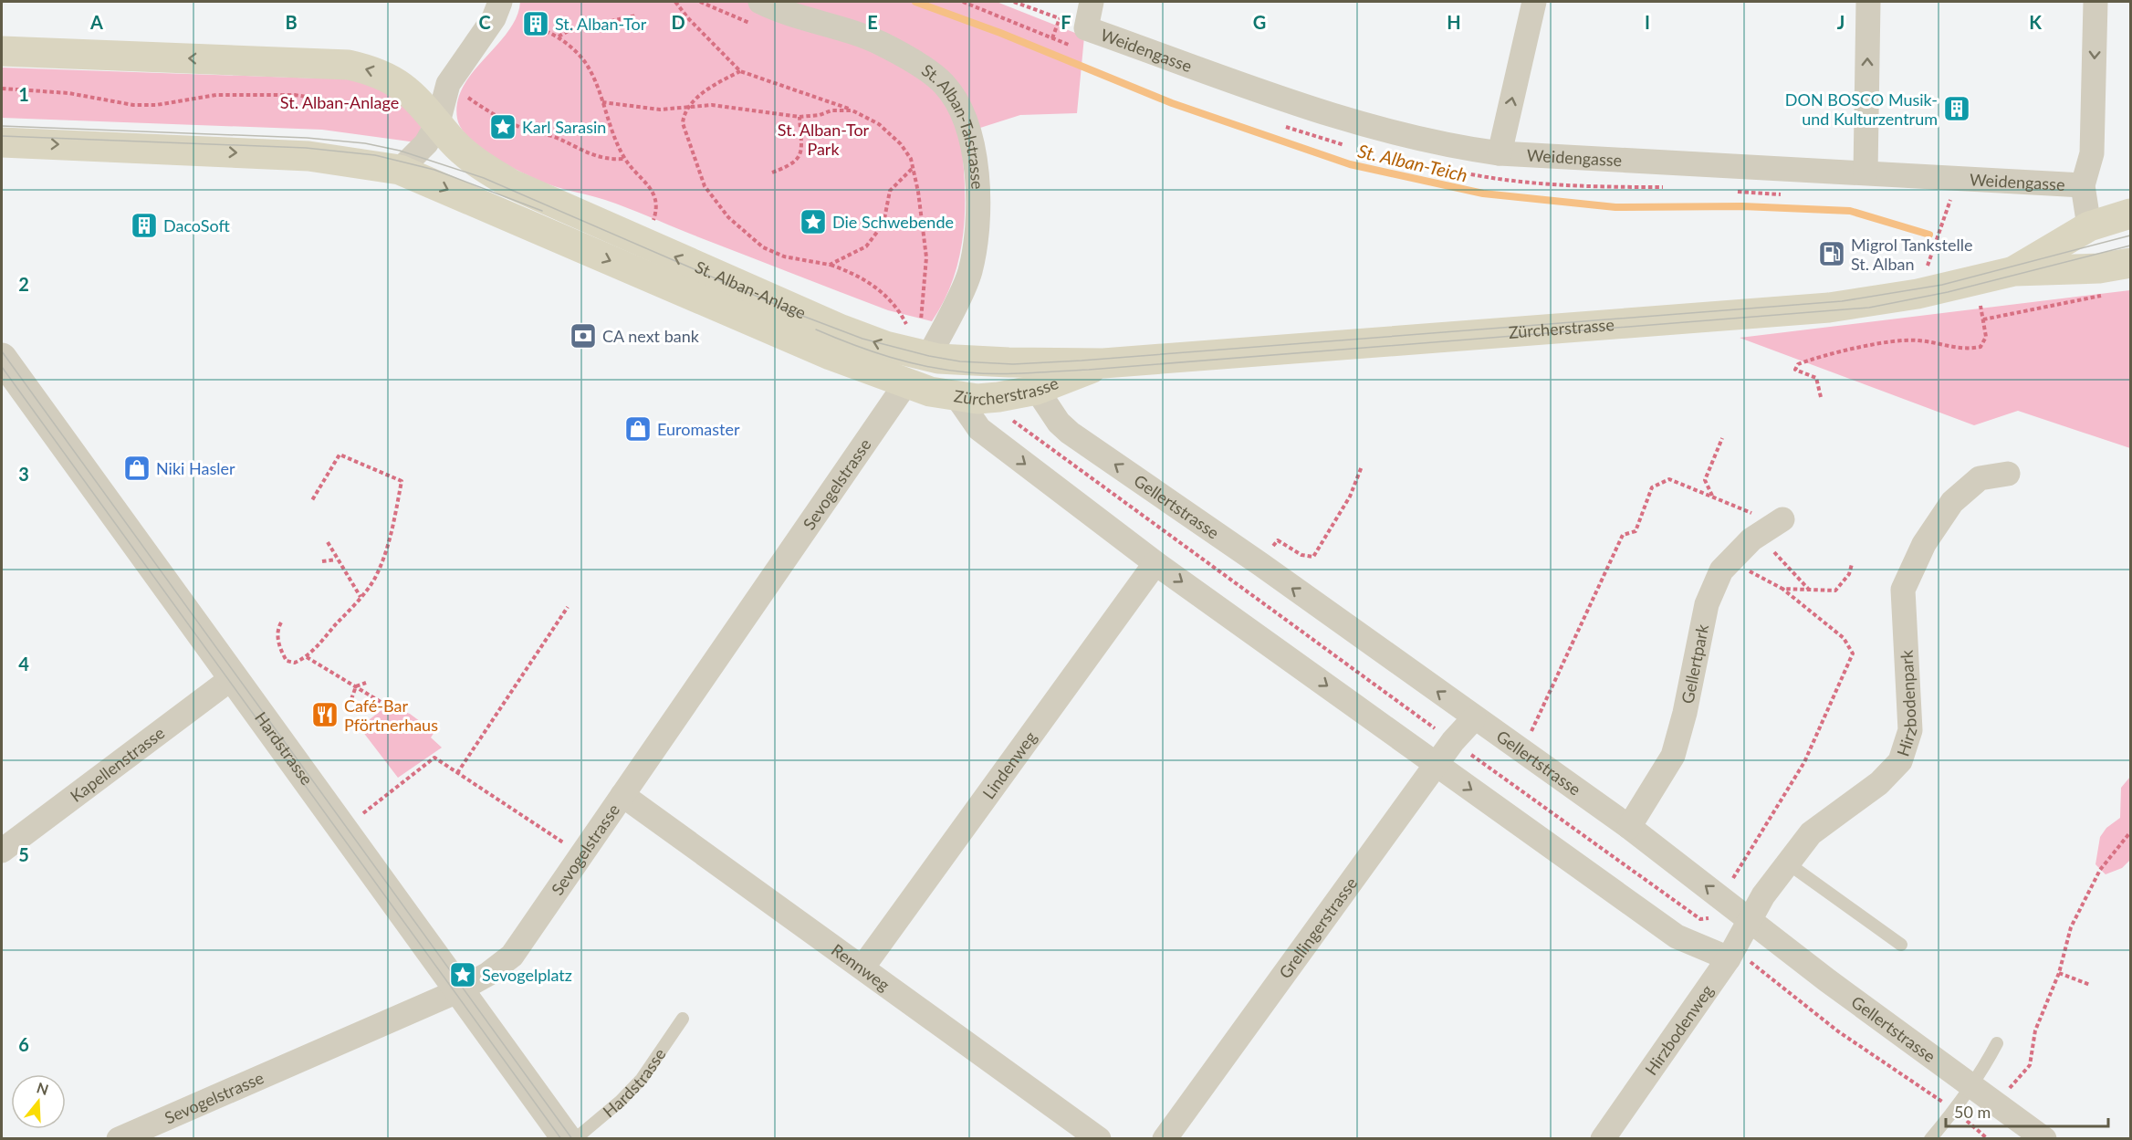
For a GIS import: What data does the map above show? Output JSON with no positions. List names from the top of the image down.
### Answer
{
  "streets": {
    "main road": ["St. Alban-Anlage", "Zürcherstrasse"],
    "street": [
      "Weidengasse",
      "St. Alban-Talstrasse",
      "Sevogelstrasse",
      "Gellertstrasse",
      "Gellertpark",
      "Hirzbodenpark",
      "Hardstrasse",
      "Kapellenstrasse",
      "Lindenweg",
      "Grellingerstrasse",
      "Rennweg",
      "Hirzbodenweg"
    ]
  },
  "crossings": [
    ["St. Alban-Talstrasse", "St. Alban-Anlage"],
    ["St. Alban-Talstrasse", "Zürcherstrasse"],
    ["St. Alban-Anlage", "Zürcherstrasse"],
    ["St. Alban-Anlage", "Sevogelstrasse"],
    ["Zürcherstrasse", "Sevogelstrasse"],
    ["Zürcherstrasse", "Gellertstrasse"],
    ["Sevogelstrasse", "Hardstrasse"],
    ["Sevogelstrasse", "Rennweg"],
    ["Gellertstrasse", "Gellertpark"],
    ["Gellertstrasse", "Hirzbodenpark"],
    ["Gellertstrasse", "Grellingerstrasse"],
    ["Gellertstrasse", "Hirzbodenweg"],
    ["Hirzbodenpark", "Hirzbodenweg"],
    ["Hardstrasse", "Kapellenstrasse"],
    ["Lindenweg", "Rennweg"]
  ],
  "water": ["St. Alban-Teich"],
  "parks": ["St. Alban-Anlage", "St. Alban-Tor Park"],
  "places": {
    "building": ["St. Alban-Tor", "DON BOSCO Musik- und Kulturzentrum", "DacoSoft"],
    "place": ["Karl Sarasin", "Die Schwebende", "Sevogelplatz"],
    "fuel station": ["Migrol Tankstelle St. Alban"],
    "bank": ["CA next bank"],
    "shop": ["Euromaster", "Niki Hasler"],
    "restaurant": ["Café-Bar Pförtnerhaus"]
  },
  "scale_bar": "50 m",
  "north": "top",
  "grid": {
    "columns": [
      "A",
      "B",
      "C",
      "D",
      "E",
      "F",
      "G",
      "H",
      "I",
      "J",
      "K"
    ],
    "rows": [
      "1",
      "2",
      "3",
      "4",
      "5",
      "6"
    ]
  }
}
